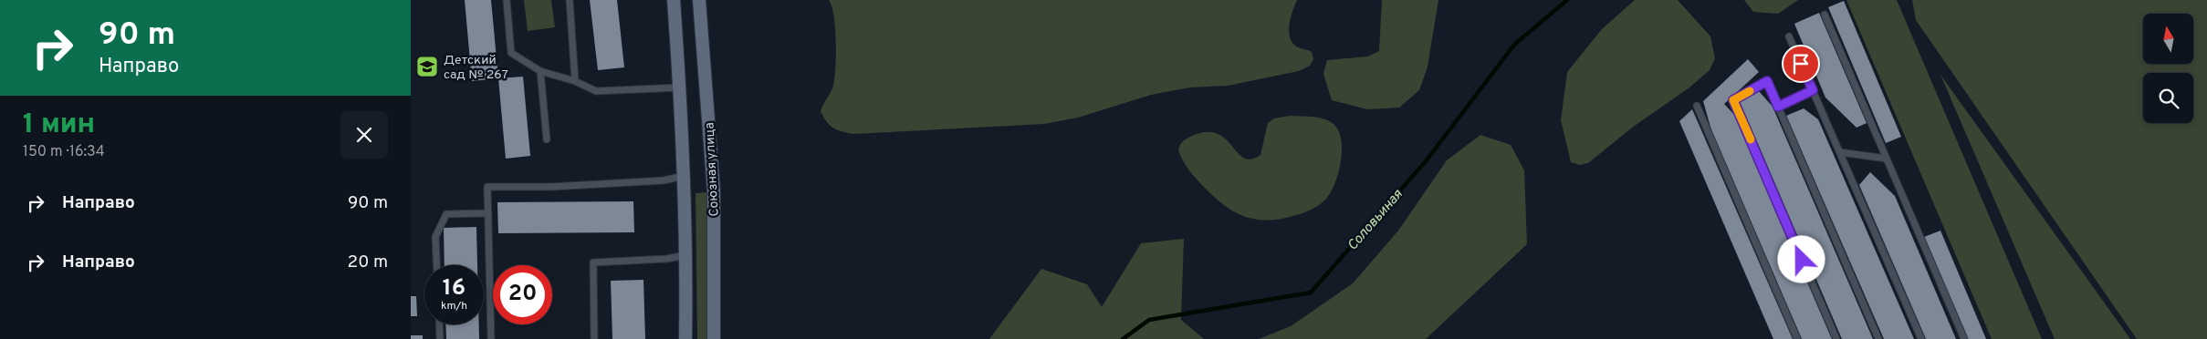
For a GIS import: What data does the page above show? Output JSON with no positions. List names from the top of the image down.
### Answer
{
  "streets": {
    "main road": ["Союзная улица"]
  },
  "water": ["Соловьиная"],
  "places": {
    "school or university": ["Детский сад № 267"]
  },
  "north": "top",
  "page": {
    "turn": ["90 m", "Направо"],
    "heading": ["1 мин", "150 m · 16:34"],
    "list": [
      {
        "name": "Направо",
        "value": "90 m"
      },
      {
        "name": "Направо",
        "value": "20 m"
      }
    ],
    "speed": "16 km/h",
    "limit": "20"
  }
}
